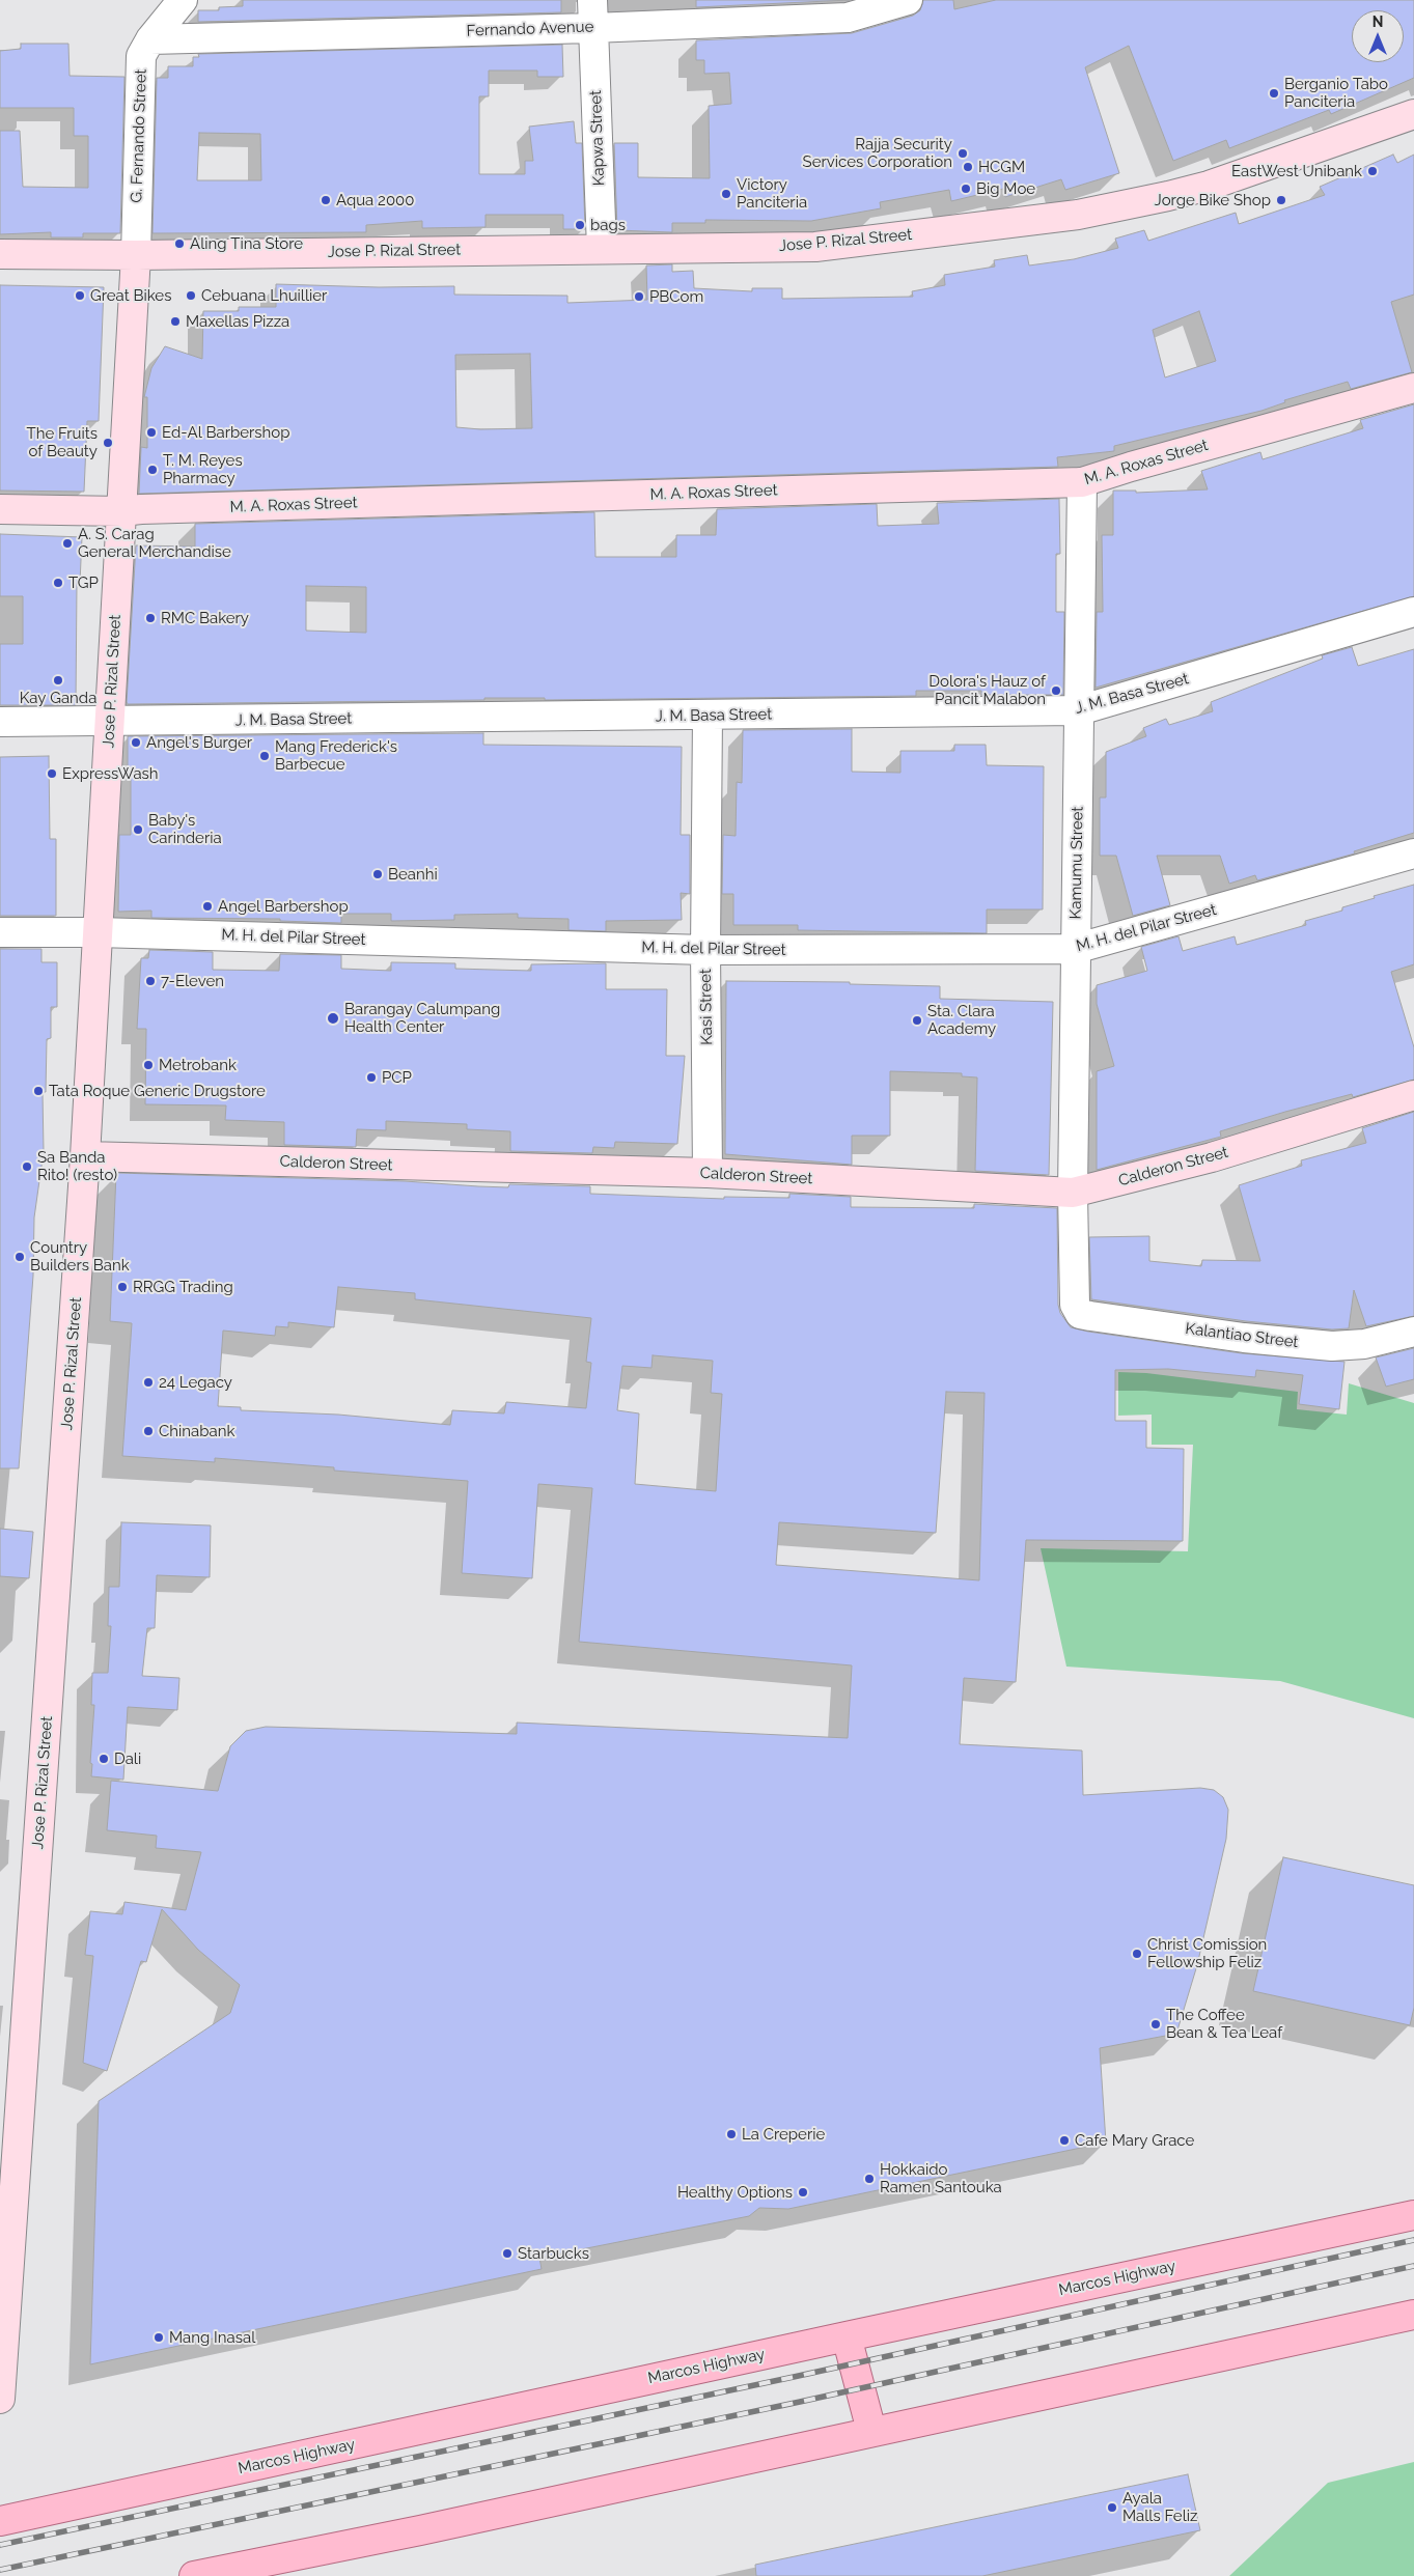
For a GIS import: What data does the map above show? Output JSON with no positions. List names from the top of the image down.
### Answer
{
  "streets": {
    "main road": ["Marcos Highway"],
    "street": [
      "Fernando Avenue",
      "G. Fernando Street",
      "Kapwa Street",
      "Jose P. Rizal Street",
      "M. A. Roxas Street",
      "J. M. Basa Street",
      "Kamumu Street",
      "M. H. del Pilar Street",
      "Kasi Street",
      "Calderon Street",
      "Kalantiao Street"
    ]
  },
  "crossings": [
    ["Fernando Avenue", "G. Fernando Street"],
    ["Fernando Avenue", "Kapwa Street"],
    ["G. Fernando Street", "Jose P. Rizal Street"],
    ["Kapwa Street", "Jose P. Rizal Street"],
    ["Jose P. Rizal Street", "M. A. Roxas Street"],
    ["Jose P. Rizal Street", "J. M. Basa Street"],
    ["Jose P. Rizal Street", "M. H. del Pilar Street"],
    ["Jose P. Rizal Street", "Calderon Street"],
    ["M. A. Roxas Street", "Kamumu Street"],
    ["J. M. Basa Street", "Kamumu Street"],
    ["J. M. Basa Street", "Kasi Street"],
    ["Kamumu Street", "M. H. del Pilar Street"],
    ["Kamumu Street", "Calderon Street"],
    ["Kamumu Street", "Kalantiao Street"],
    ["M. H. del Pilar Street", "Kasi Street"],
    ["Kasi Street", "Calderon Street"]
  ],
  "places": [
    "Berganio Tabo Panciteria",
    "Rajja Security Services Corporation",
    "HCGM",
    "EastWest Unibank",
    "Big Moe",
    "Victory Panciteria",
    "Aqua 2000",
    "Jorge Bike Shop",
    "bags",
    "Aling Tina Store",
    "Great Bikes",
    "Cebuana Lhuillier",
    "PBCom",
    "Maxellas Pizza",
    "Ed-Al Barbershop",
    "The Fruits of Beauty",
    "T. M. Reyes Pharmacy",
    "A. S. Carag General Merchandise",
    "TGP",
    "RMC Bakery",
    "Kay Ganda",
    "Dolora's Hauz of Pancit Malabon",
    "Angel's Burger",
    "Mang Frederick's Barbecue",
    "ExpressWash",
    "Baby's Carinderia",
    "Beanhi",
    "Angel Barbershop",
    "7-Eleven",
    "Barangay Calumpang Health Center",
    "Sta. Clara Academy",
    "Metrobank",
    "PCP",
    "Tata Roque Generic Drugstore",
    "Sa Banda Rito! (resto)",
    "Country Builders Bank",
    "RRGG Trading",
    "24 Legacy",
    "Chinabank",
    "Dali",
    "Christ Comission Fellowship Feliz",
    "The Coffee Bean & Tea Leaf",
    "La Creperie",
    "Cafe Mary Grace",
    "Hokkaido Ramen Santouka",
    "Healthy Options",
    "Starbucks",
    "Mang Inasal",
    "Ayala Malls Feliz"
  ],
  "north": "top"
}
